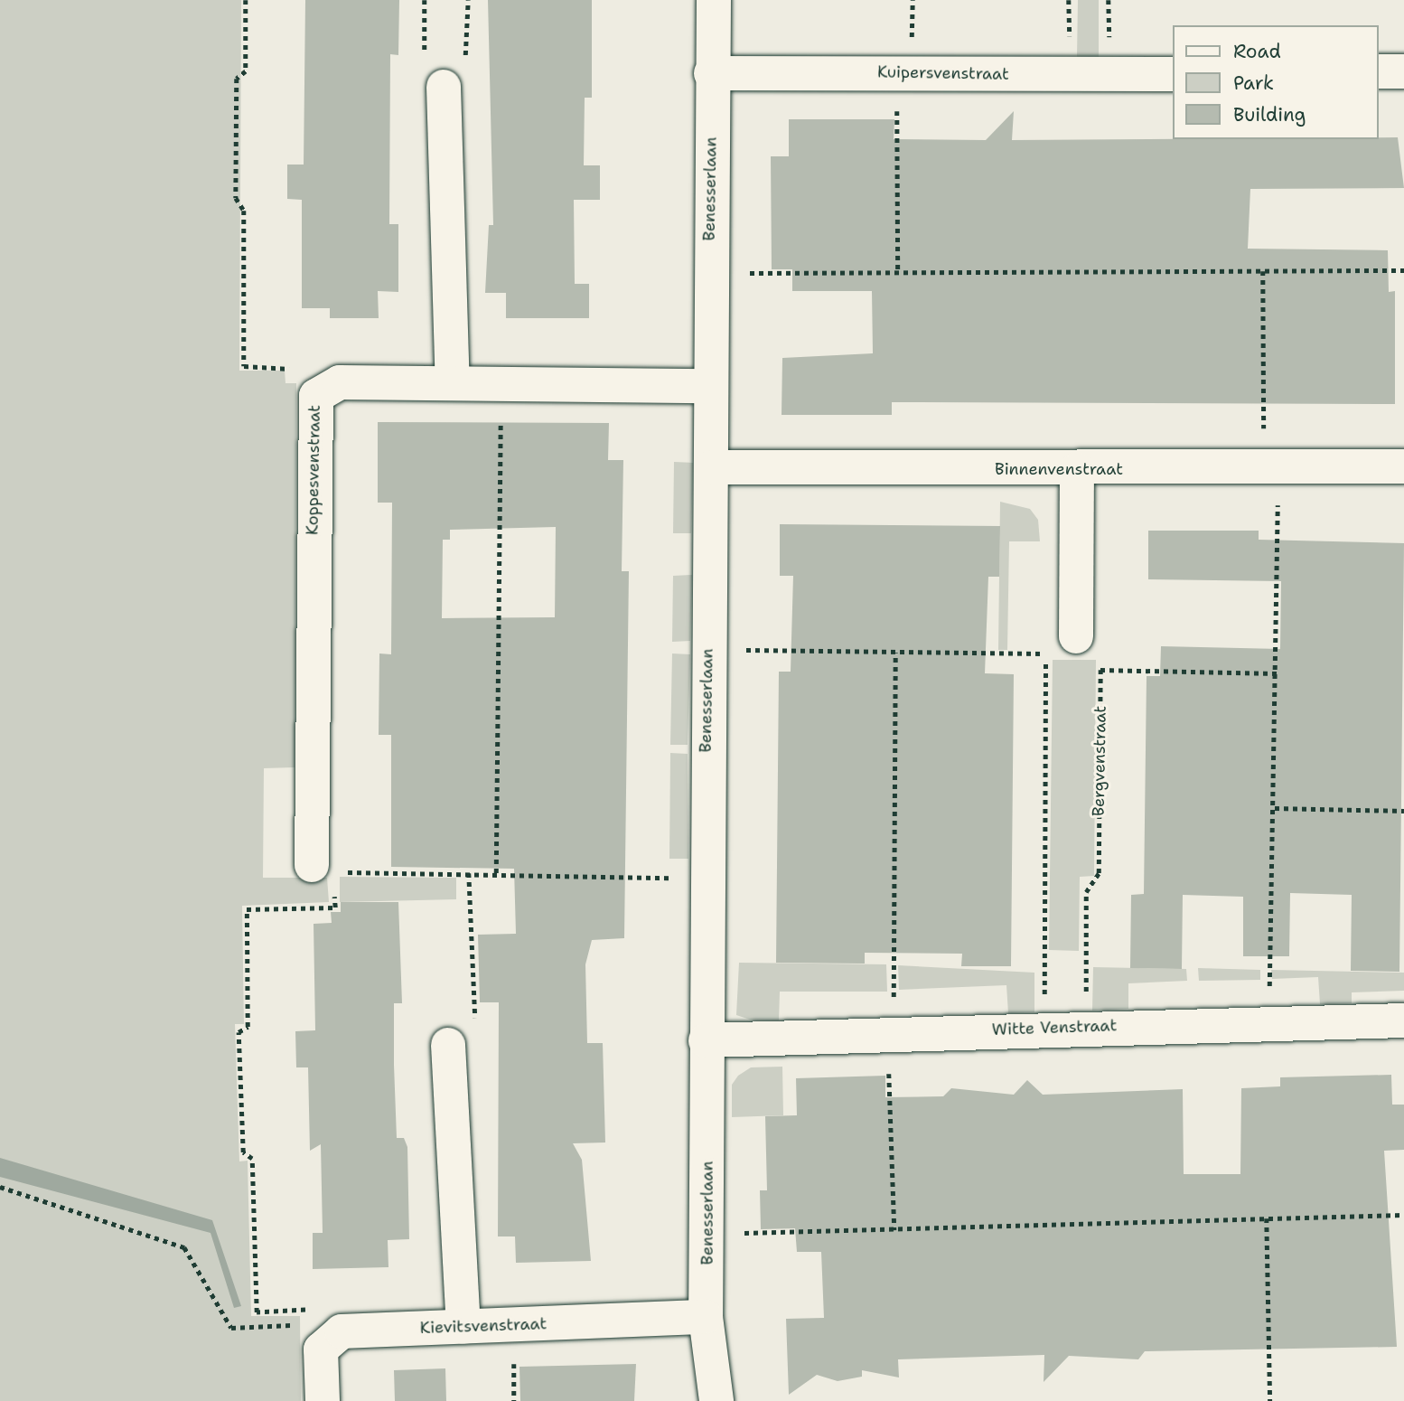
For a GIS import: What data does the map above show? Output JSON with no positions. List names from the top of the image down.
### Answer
{
  "streets": {
    "street": [
      "Kuipersvenstraat",
      "Benesserlaan",
      "Binnenvenstraat",
      "Koppesvenstraat",
      "Witte Venstraat",
      "Kievitsvenstraat"
    ],
    "path": ["Bergvenstraat"]
  },
  "crossings": [
    ["Kuipersvenstraat", "Benesserlaan"],
    ["Benesserlaan", "Binnenvenstraat"],
    ["Benesserlaan", "Koppesvenstraat"],
    ["Benesserlaan", "Witte Venstraat"],
    ["Benesserlaan", "Kievitsvenstraat"],
    ["Bergvenstraat", "Witte Venstraat"]
  ],
  "legend": ["Road", "Park", "Building"]
}
